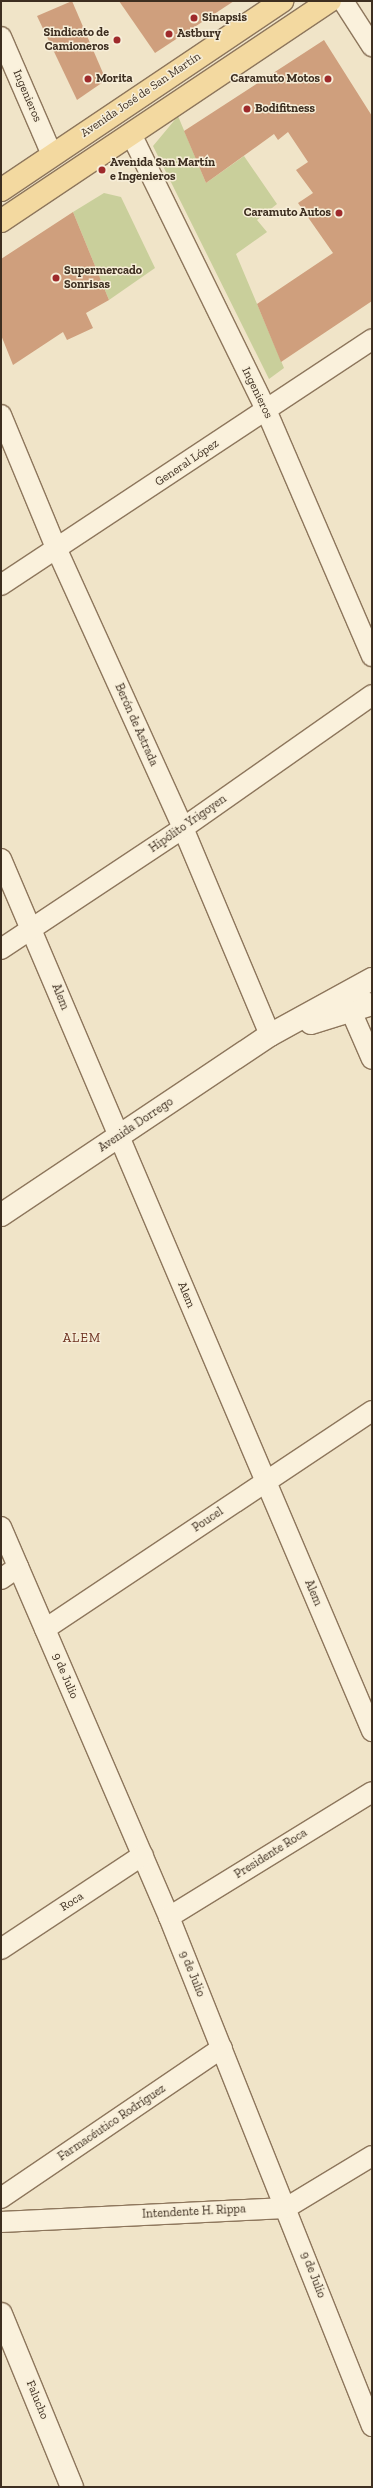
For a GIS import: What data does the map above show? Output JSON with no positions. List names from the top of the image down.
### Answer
{
  "streets": {
    "main road": ["Avenida José de San Martín", "Avenida Dorrego", "Falucho"],
    "street": [
      "Ingenieros",
      "General López",
      "Berón de Astrada",
      "Hipólito Yrigoyen",
      "Alem",
      "Poucel",
      "9 de Julio",
      "Presidente Roca",
      "Roca",
      "Farmacéutico Rodríguez",
      "Intendente H. Rippa"
    ]
  },
  "crossings": [
    ["Avenida José de San Martín", "Ingenieros"],
    ["Ingenieros", "General López"],
    ["General López", "Berón de Astrada"],
    ["Berón de Astrada", "Hipólito Yrigoyen"],
    ["Berón de Astrada", "Avenida Dorrego"],
    ["Hipólito Yrigoyen", "Alem"],
    ["Alem", "Avenida Dorrego"],
    ["Alem", "Poucel"],
    ["Poucel", "9 de Julio"],
    ["9 de Julio", "Presidente Roca"],
    ["9 de Julio", "Roca"],
    ["9 de Julio", "Farmacéutico Rodríguez"],
    ["9 de Julio", "Intendente H. Rippa"]
  ],
  "districts": ["ALEM"],
  "places": [
    "Sinapsis",
    "Astbury",
    "Sindicato de Camioneros",
    "Morita",
    "Caramuto Motos",
    "Bodifitness",
    "Avenida San Martín e Ingenieros",
    "Caramuto Autos",
    "Supermercado Sonrisas"
  ]
}
